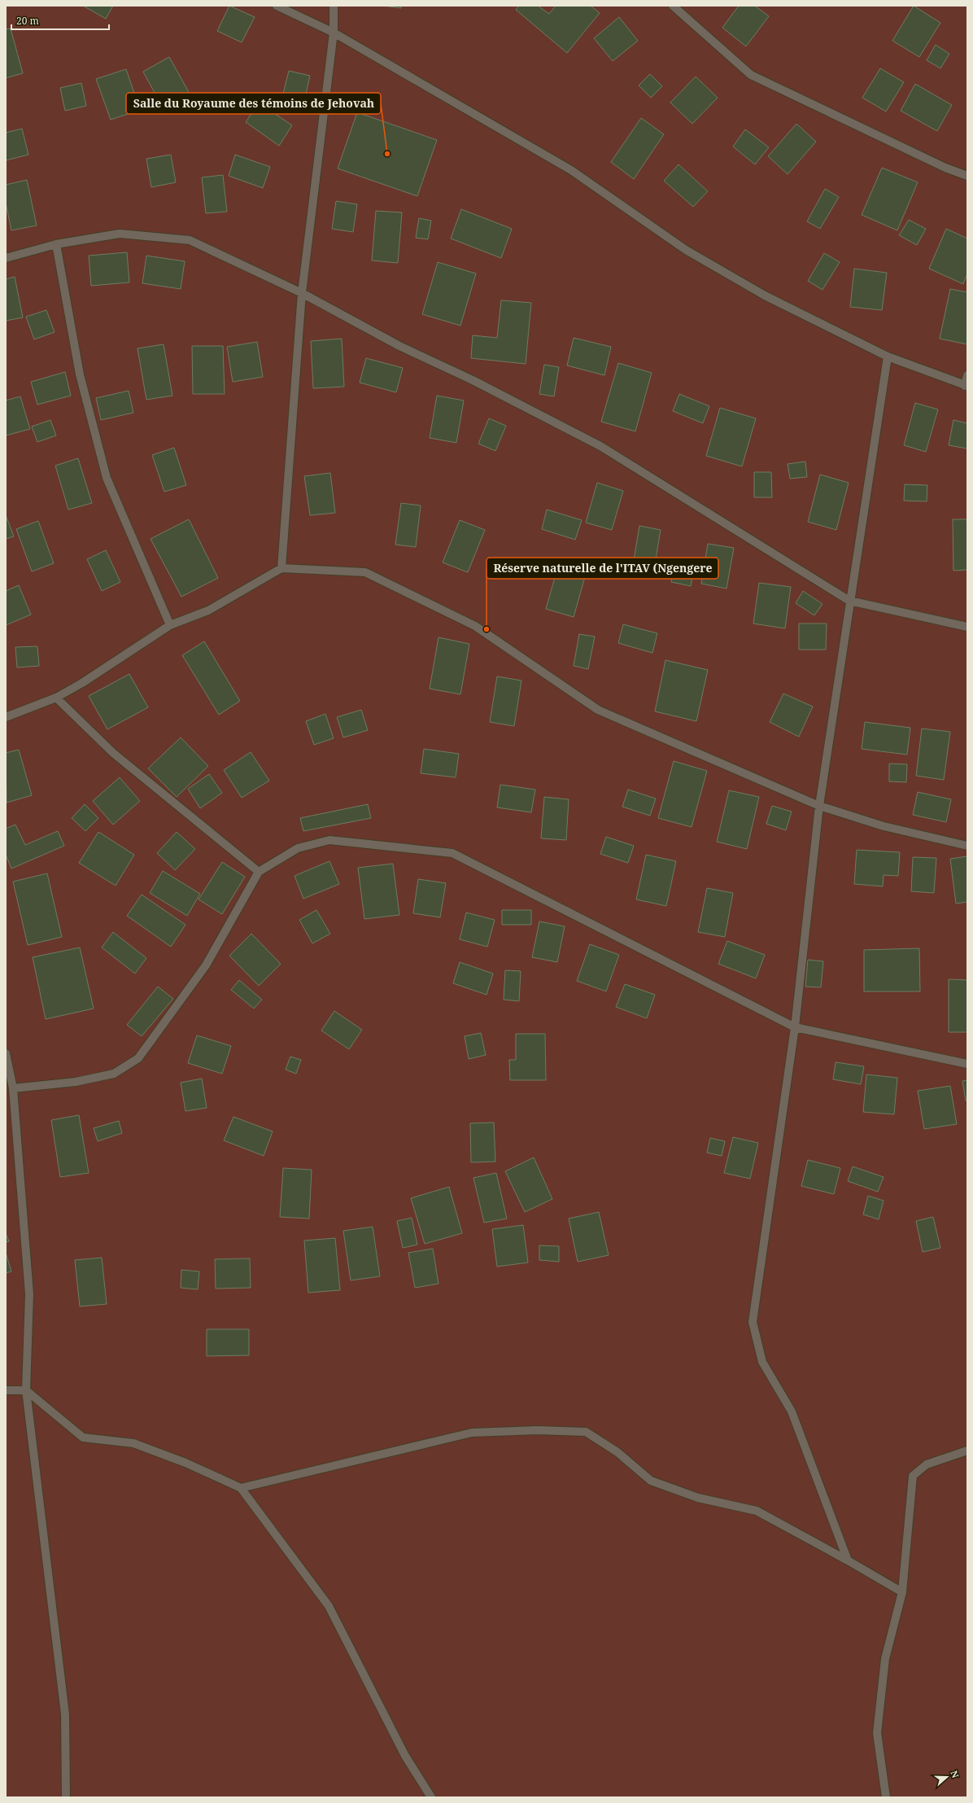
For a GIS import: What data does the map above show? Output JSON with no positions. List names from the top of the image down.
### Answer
{
  "places": ["Salle du Royaume des témoins de Jehovah", "Réserve naturelle de l'ITAV (Ngengere"],
  "scale_bar": "20 m",
  "north": "right"
}
